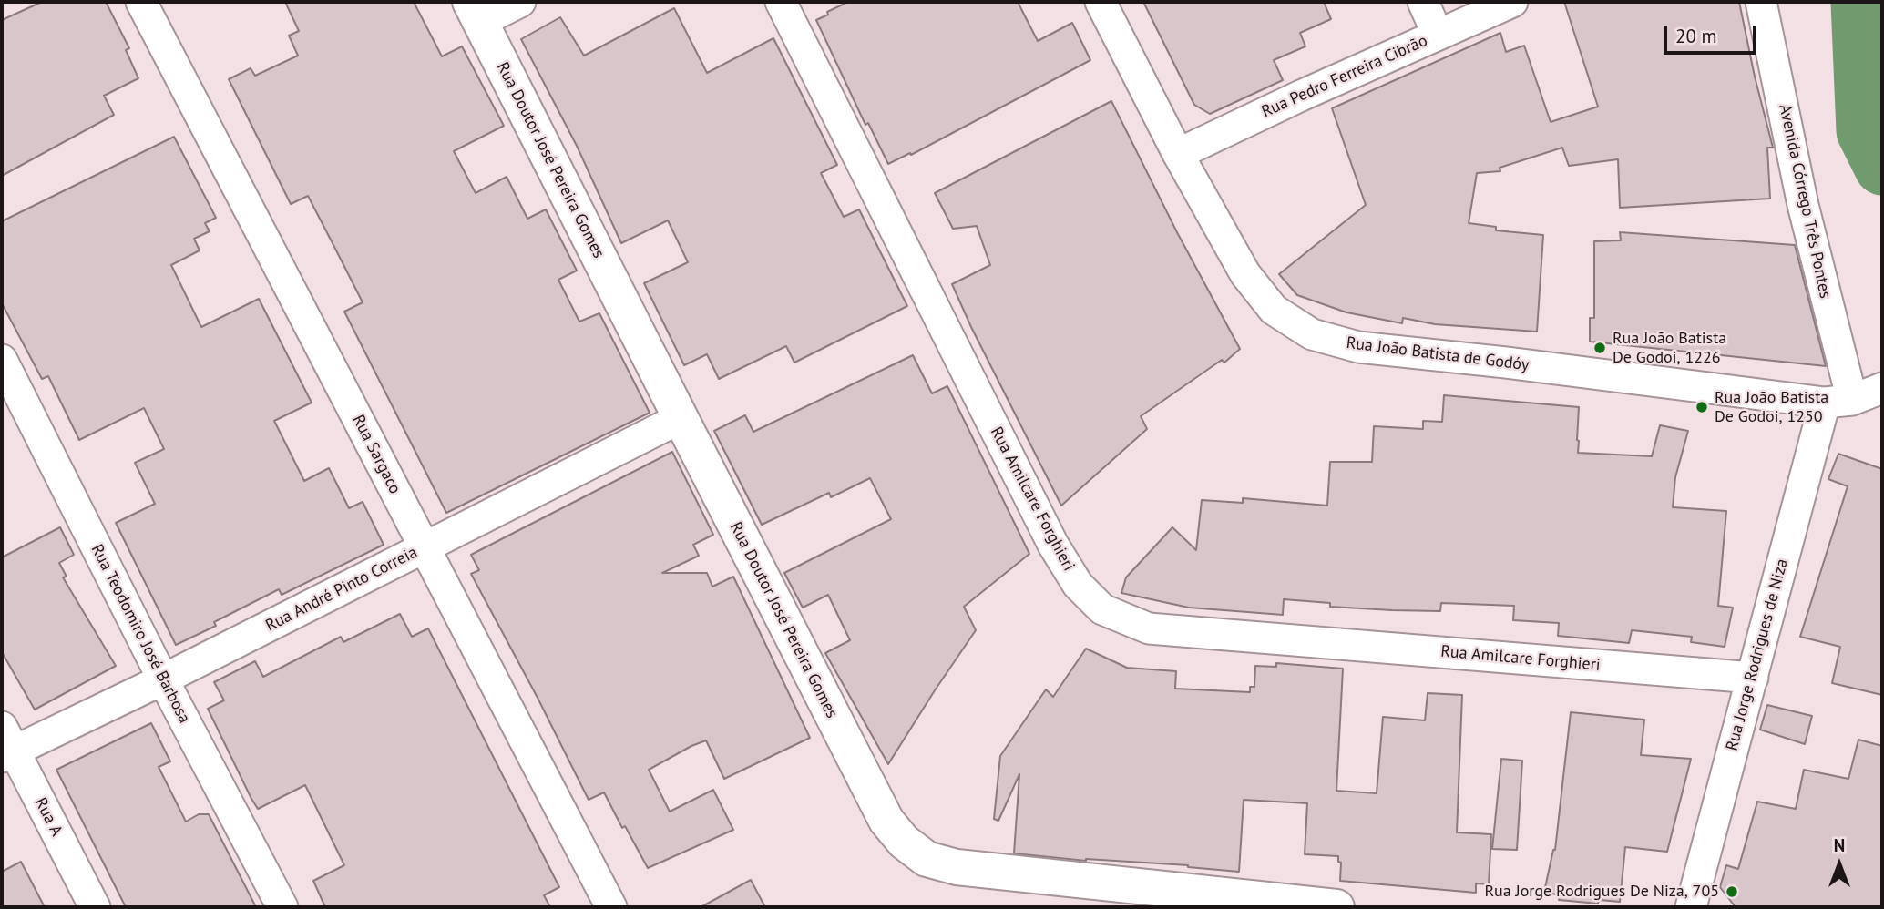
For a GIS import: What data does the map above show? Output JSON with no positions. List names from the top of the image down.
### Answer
{
  "streets": {
    "main road": ["Rua Doutor José Pereira Gomes"],
    "street": [
      "Rua Pedro Ferreira Cibrão",
      "Avenida Córrego Três Pontes",
      "Rua João Batista de Godóy",
      "Rua Sargaco",
      "Rua Amilcare Forghieri",
      "Rua André Pinto Correia",
      "Rua Teodomiro José Barbosa",
      "Rua Jorge Rodrigues de Niza",
      "Rua A"
    ]
  },
  "crossings": [
    ["Rua Pedro Ferreira Cibrão", "Rua João Batista de Godóy"],
    ["Rua Doutor José Pereira Gomes", "Rua André Pinto Correia"],
    ["Avenida Córrego Três Pontes", "Rua João Batista de Godóy"],
    ["Avenida Córrego Três Pontes", "Rua Jorge Rodrigues de Niza"],
    ["Rua João Batista de Godóy", "Rua Jorge Rodrigues de Niza"],
    ["Rua Sargaco", "Rua André Pinto Correia"],
    ["Rua Amilcare Forghieri", "Rua Jorge Rodrigues de Niza"],
    ["Rua André Pinto Correia", "Rua Teodomiro José Barbosa"],
    ["Rua André Pinto Correia", "Rua A"]
  ],
  "places": ["Rua João Batista De Godoi, 1226", "Rua João Batista De Godoi, 1250", "Rua Jorge Rodrigues De Niza, 705"],
  "scale_bar": "20 m",
  "north": "top"
}
